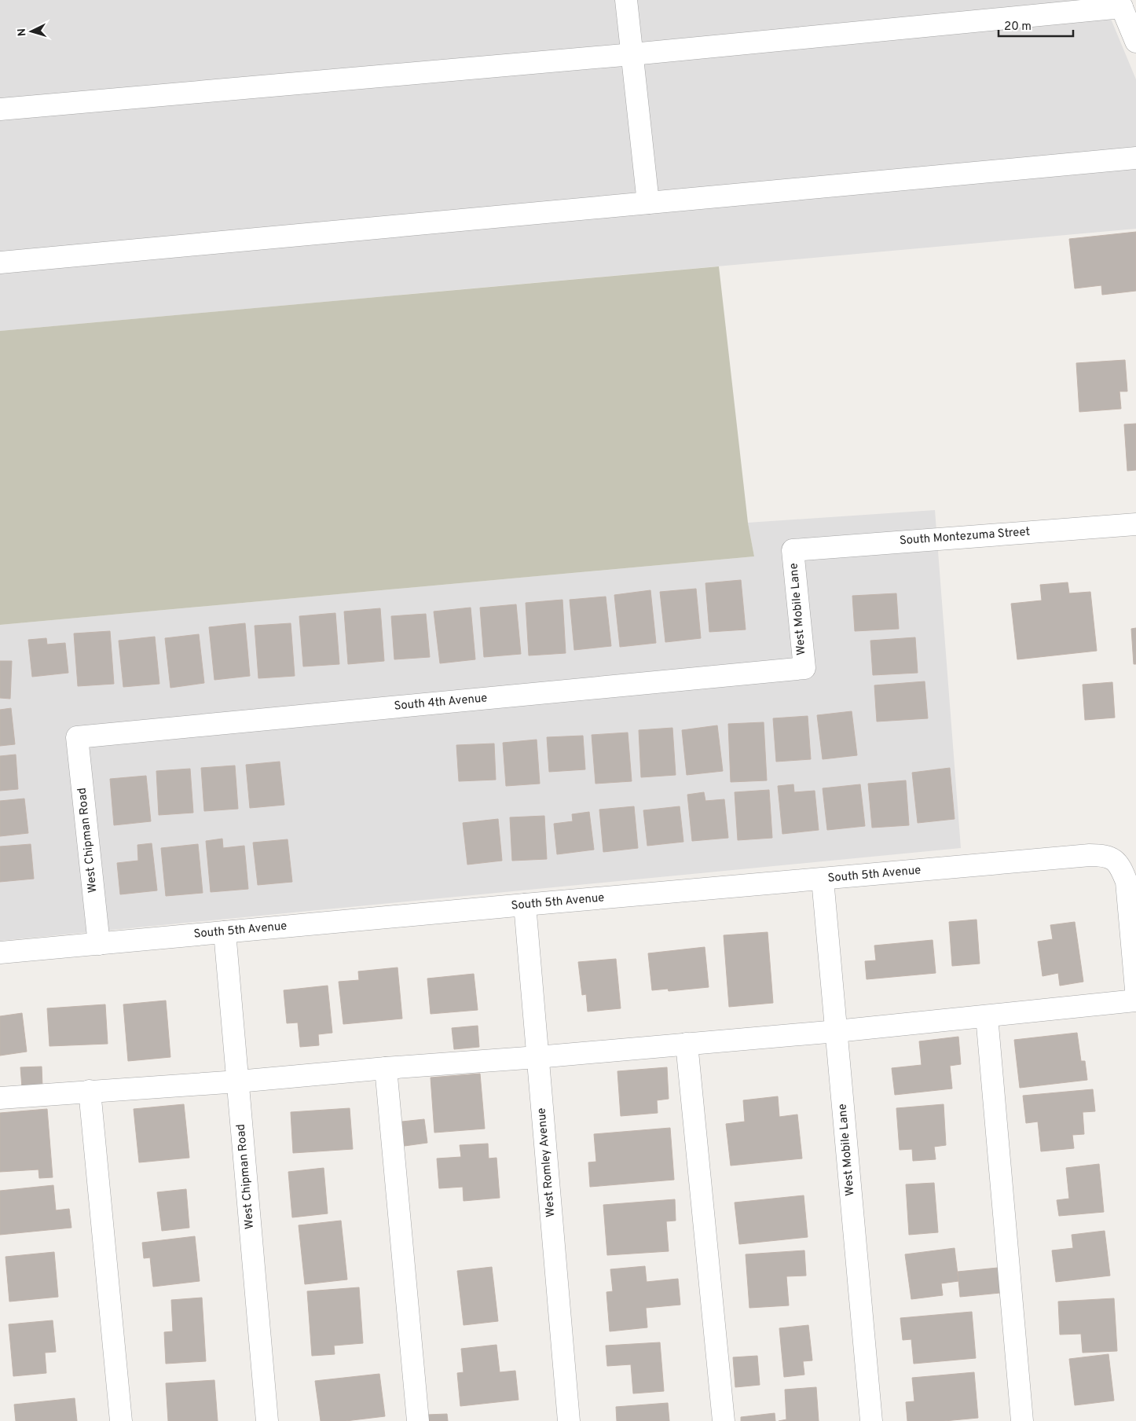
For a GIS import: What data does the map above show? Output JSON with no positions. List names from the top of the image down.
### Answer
{
  "streets": {
    "street": [
      "South Montezuma Street",
      "West Mobile Lane",
      "South 4th Avenue",
      "West Chipman Road",
      "South 5th Avenue",
      "West Romley Avenue"
    ]
  },
  "crossings": [
    ["South Montezuma Street", "West Mobile Lane"],
    ["West Mobile Lane", "South 4th Avenue"],
    ["West Mobile Lane", "South 5th Avenue"],
    ["South 4th Avenue", "West Chipman Road"],
    ["West Chipman Road", "South 5th Avenue"],
    ["South 5th Avenue", "West Romley Avenue"]
  ],
  "scale_bar": "20 m",
  "north": "left"
}
